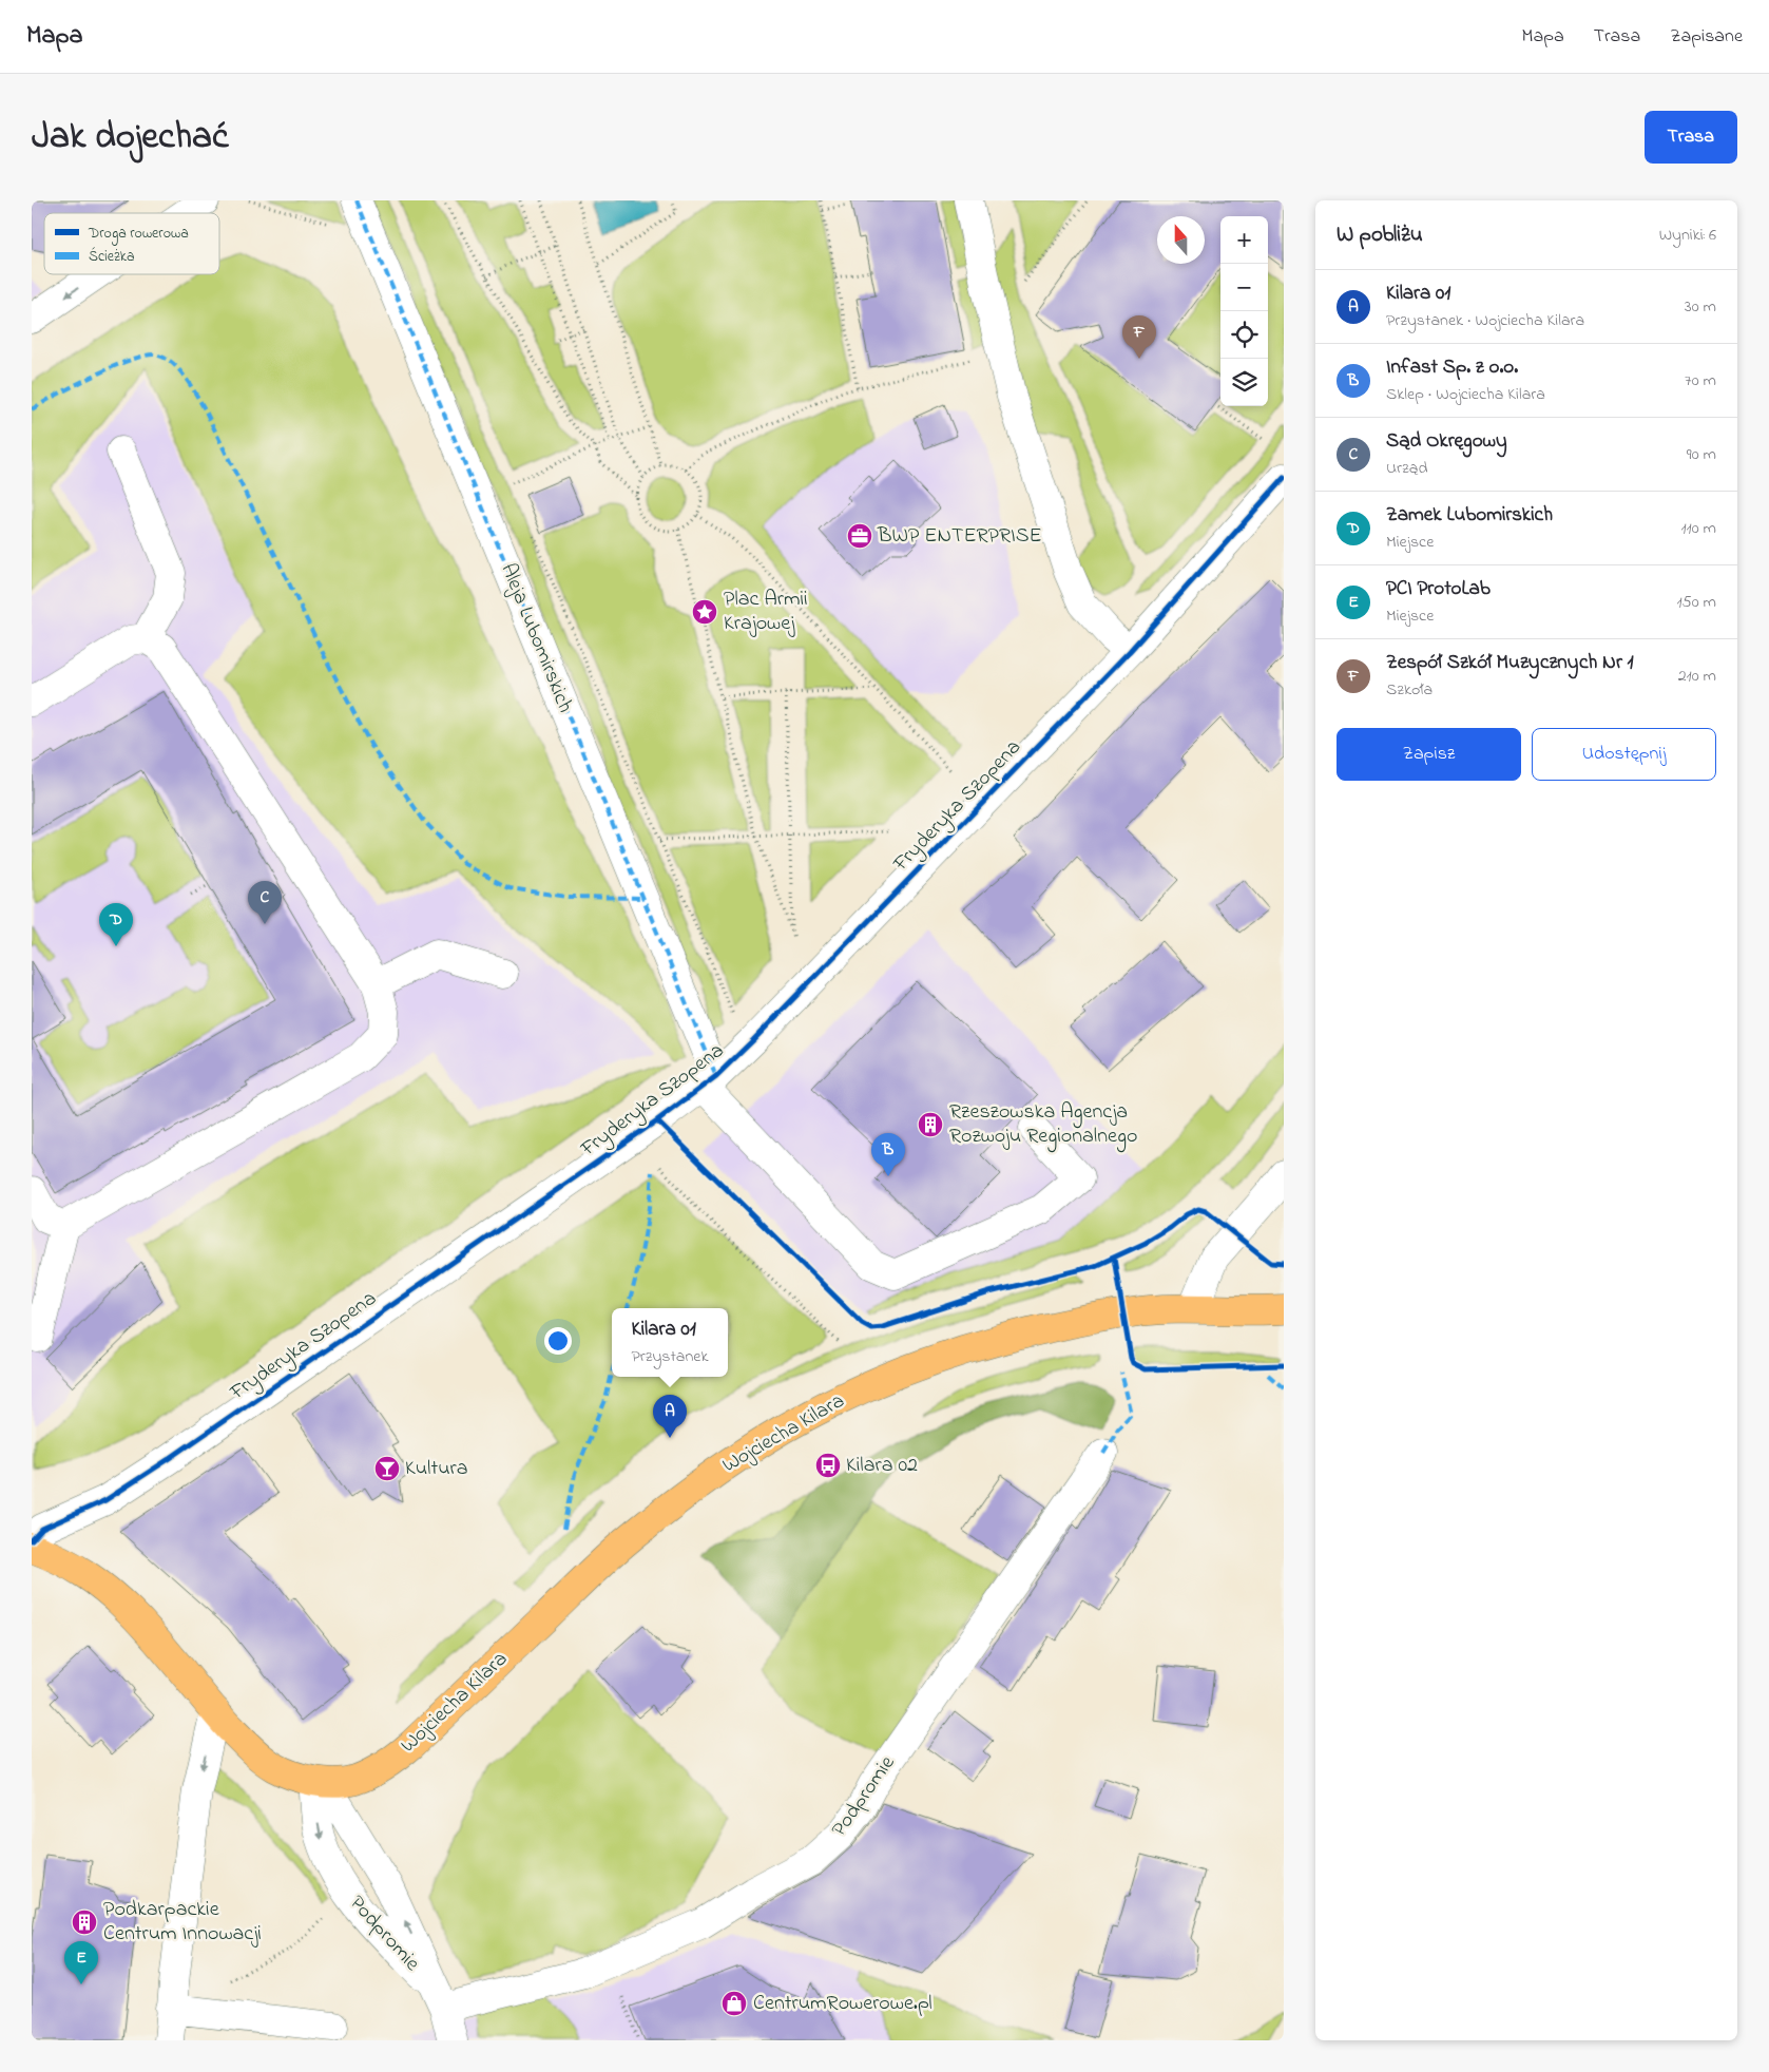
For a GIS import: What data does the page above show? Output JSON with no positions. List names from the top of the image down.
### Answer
{
  "streets": {
    "main road": ["Wojciecha Kilara", "Podpromie"],
    "street": ["Aleja Lubomirskich", "Fryderyka Szopena"]
  },
  "crossings": [
    ["Aleja Lubomirskich", "Fryderyka Szopena"],
    ["Wojciecha Kilara", "Podpromie"]
  ],
  "places": {
    "office": ["BWP ENTERPRISE"],
    "place": ["Plac Armii Krajowej"],
    "building": ["Rzeszowska Agencja Rozwoju Regionalnego", "Podkarpackie Centrum Innowacji"],
    "bus stop": ["Kilara 02"],
    "bar": ["Kultura"],
    "shop": ["CentrumRowerowe.pl"]
  },
  "legend": ["Droga rowerowa", "Ścieżka"],
  "north": "top",
  "page": {
    "header": "Mapa",
    "nav": ["Mapa", "Trasa", "Zapisane"],
    "title": "Jak dojechać",
    "buttons": [
      "Trasa",
      ["Zapisz", "Udostępnij"]
    ],
    "heading": ["W pobliżu", "Wyniki: 6"],
    "map_buttons": ["+", "−"],
    "list": [
      {
        "mark": "A",
        "name": "Kilara 01",
        "note": "Przystanek · Wojciecha Kilara",
        "value": "30 m"
      },
      {
        "mark": "B",
        "name": "Infast Sp. z o.o.",
        "note": "Sklep · Wojciecha Kilara",
        "value": "70 m"
      },
      {
        "mark": "C",
        "name": "Sąd Okręgowy",
        "note": "Urząd",
        "value": "90 m"
      },
      {
        "mark": "D",
        "name": "Zamek Lubomirskich",
        "note": "Miejsce",
        "value": "110 m"
      },
      {
        "mark": "E",
        "name": "PCI ProtoLab",
        "note": "Miejsce",
        "value": "150 m"
      },
      {
        "mark": "F",
        "name": "Zespół Szkół Muzycznych Nr 1",
        "note": "Szkoła",
        "value": "210 m"
      }
    ],
    "pins": [
      "F",
      "C",
      "D",
      "B",
      "A",
      "E"
    ],
    "popup": ["Kilara 01", "Przystanek"]
  }
}
